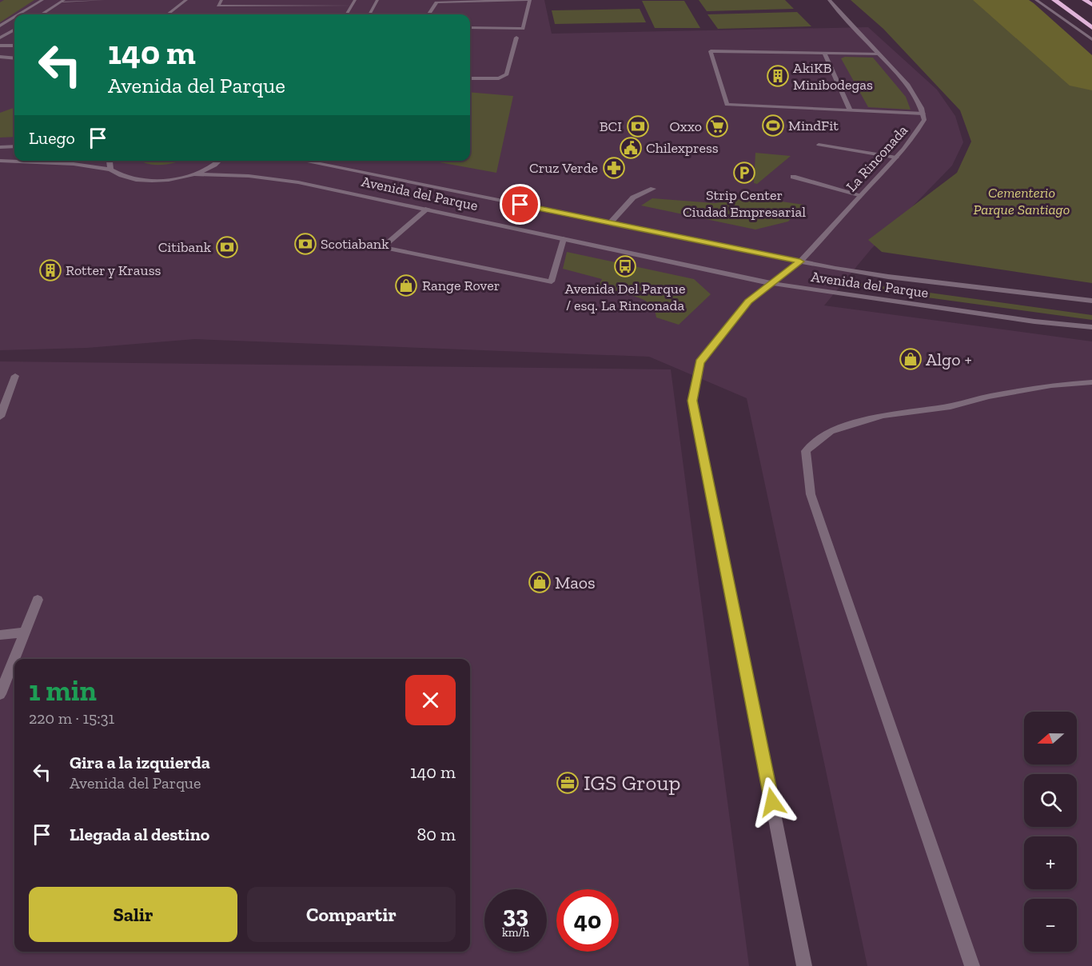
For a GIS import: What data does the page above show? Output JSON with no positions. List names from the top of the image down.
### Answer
{
  "streets": {
    "street": ["La Rinconada", "Avenida del Parque"]
  },
  "crossings": [
    ["La Rinconada", "Avenida del Parque"]
  ],
  "parks": ["Cementerio Parque Santiago"],
  "places": {
    "building": ["AkiKB Minibodegas", "Rotter y Krauss"],
    "sports": ["MindFit"],
    "bank": ["BCI", "Scotiabank", "Citibank"],
    "supermarket": ["Oxxo"],
    "public building": ["Chilexpress"],
    "pharmacy": ["Cruz Verde"],
    "parking": ["Strip Center Ciudad Empresarial"],
    "bus stop": ["Avenida Del Parque / esq. La Rinconada"],
    "shop": ["Range Rover", "Algo +", "Maos"],
    "office": ["IGS Group"]
  },
  "north": "left",
  "page": {
    "turn": ["140 m", "Avenida del Parque"],
    "then": "Luego",
    "heading": ["1 min", "220 m · 15:31"],
    "map_buttons": ["+", "−"],
    "list": [
      {
        "name": "Gira a la izquierda",
        "note": "Avenida del Parque",
        "value": "140 m"
      },
      {
        "name": "Llegada al destino",
        "value": "80 m"
      }
    ],
    "buttons": ["Salir", "Compartir"],
    "speed": "33 km/h",
    "limit": "40"
  }
}
